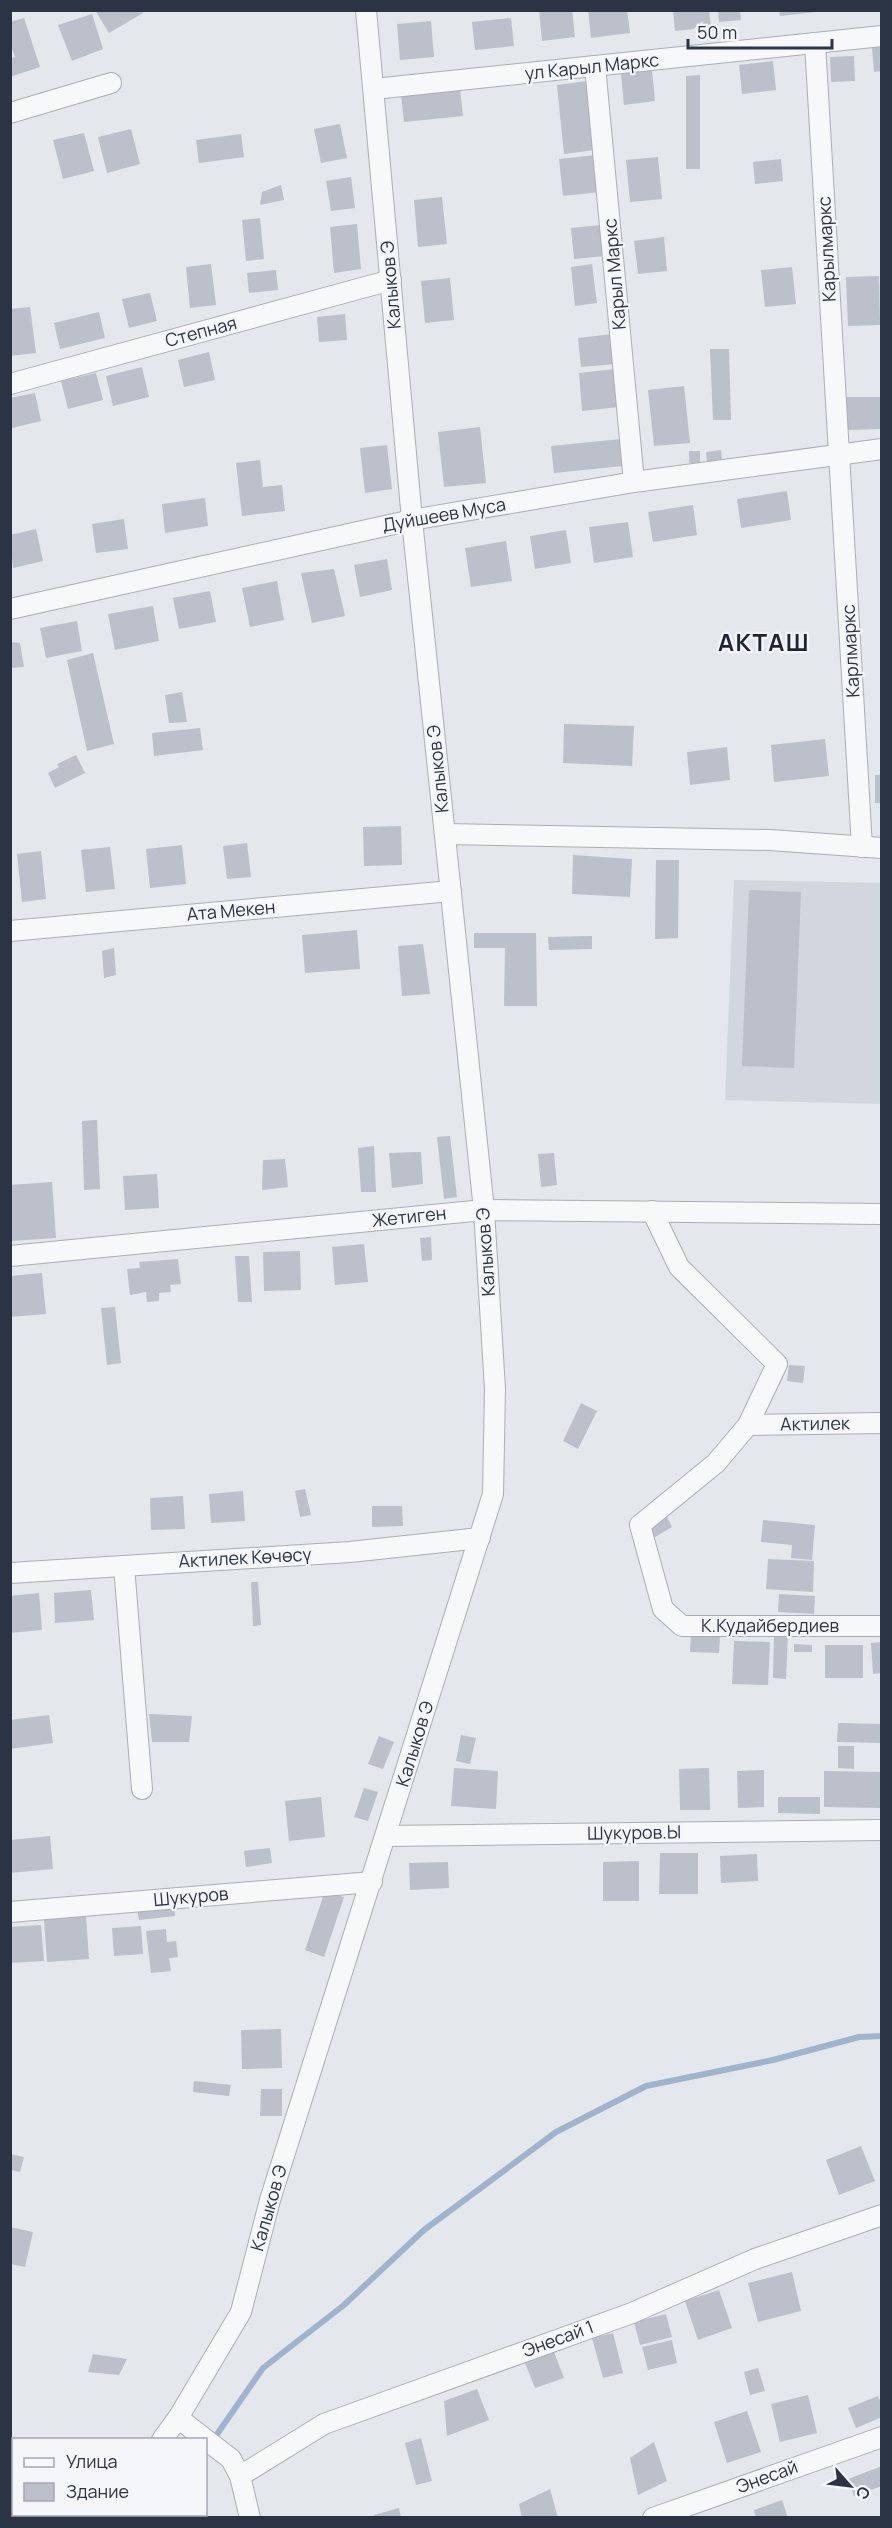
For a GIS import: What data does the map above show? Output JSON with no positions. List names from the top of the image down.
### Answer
{
  "streets": {
    "street": [
      "ул Карыл Маркс",
      "Карылмаркс",
      "Карыл Маркс",
      "Калыков Э",
      "Степная",
      "Дуйшеев Муса",
      "Карлмаркс",
      "Ата Мекен",
      "Жетиген",
      "Актилек",
      "Актилек Көчөсү",
      "К.Кудайбердиев",
      "Шукуров.Ы",
      "Шукуров",
      "Энесай 1",
      "Энесай"
    ]
  },
  "crossings": [
    ["ул Карыл Маркс", "Карылмаркс"],
    ["ул Карыл Маркс", "Карыл Маркс"],
    ["ул Карыл Маркс", "Калыков Э"],
    ["Карылмаркс", "Дуйшеев Муса"],
    ["Карылмаркс", "Карлмаркс"],
    ["Карыл Маркс", "Дуйшеев Муса"],
    ["Калыков Э", "Степная"],
    ["Калыков Э", "Дуйшеев Муса"],
    ["Калыков Э", "Ата Мекен"],
    ["Калыков Э", "Жетиген"],
    ["Калыков Э", "Актилек Көчөсү"],
    ["Калыков Э", "Шукуров.Ы"],
    ["Калыков Э", "Шукуров"],
    ["Дуйшеев Муса", "Карлмаркс"],
    ["Жетиген", "К.Кудайбердиев"],
    ["Актилек", "К.Кудайбердиев"]
  ],
  "districts": ["АКТАШ"],
  "legend": ["Улица", "Здание"],
  "scale_bar": "50 m",
  "north": "bottom right"
}
